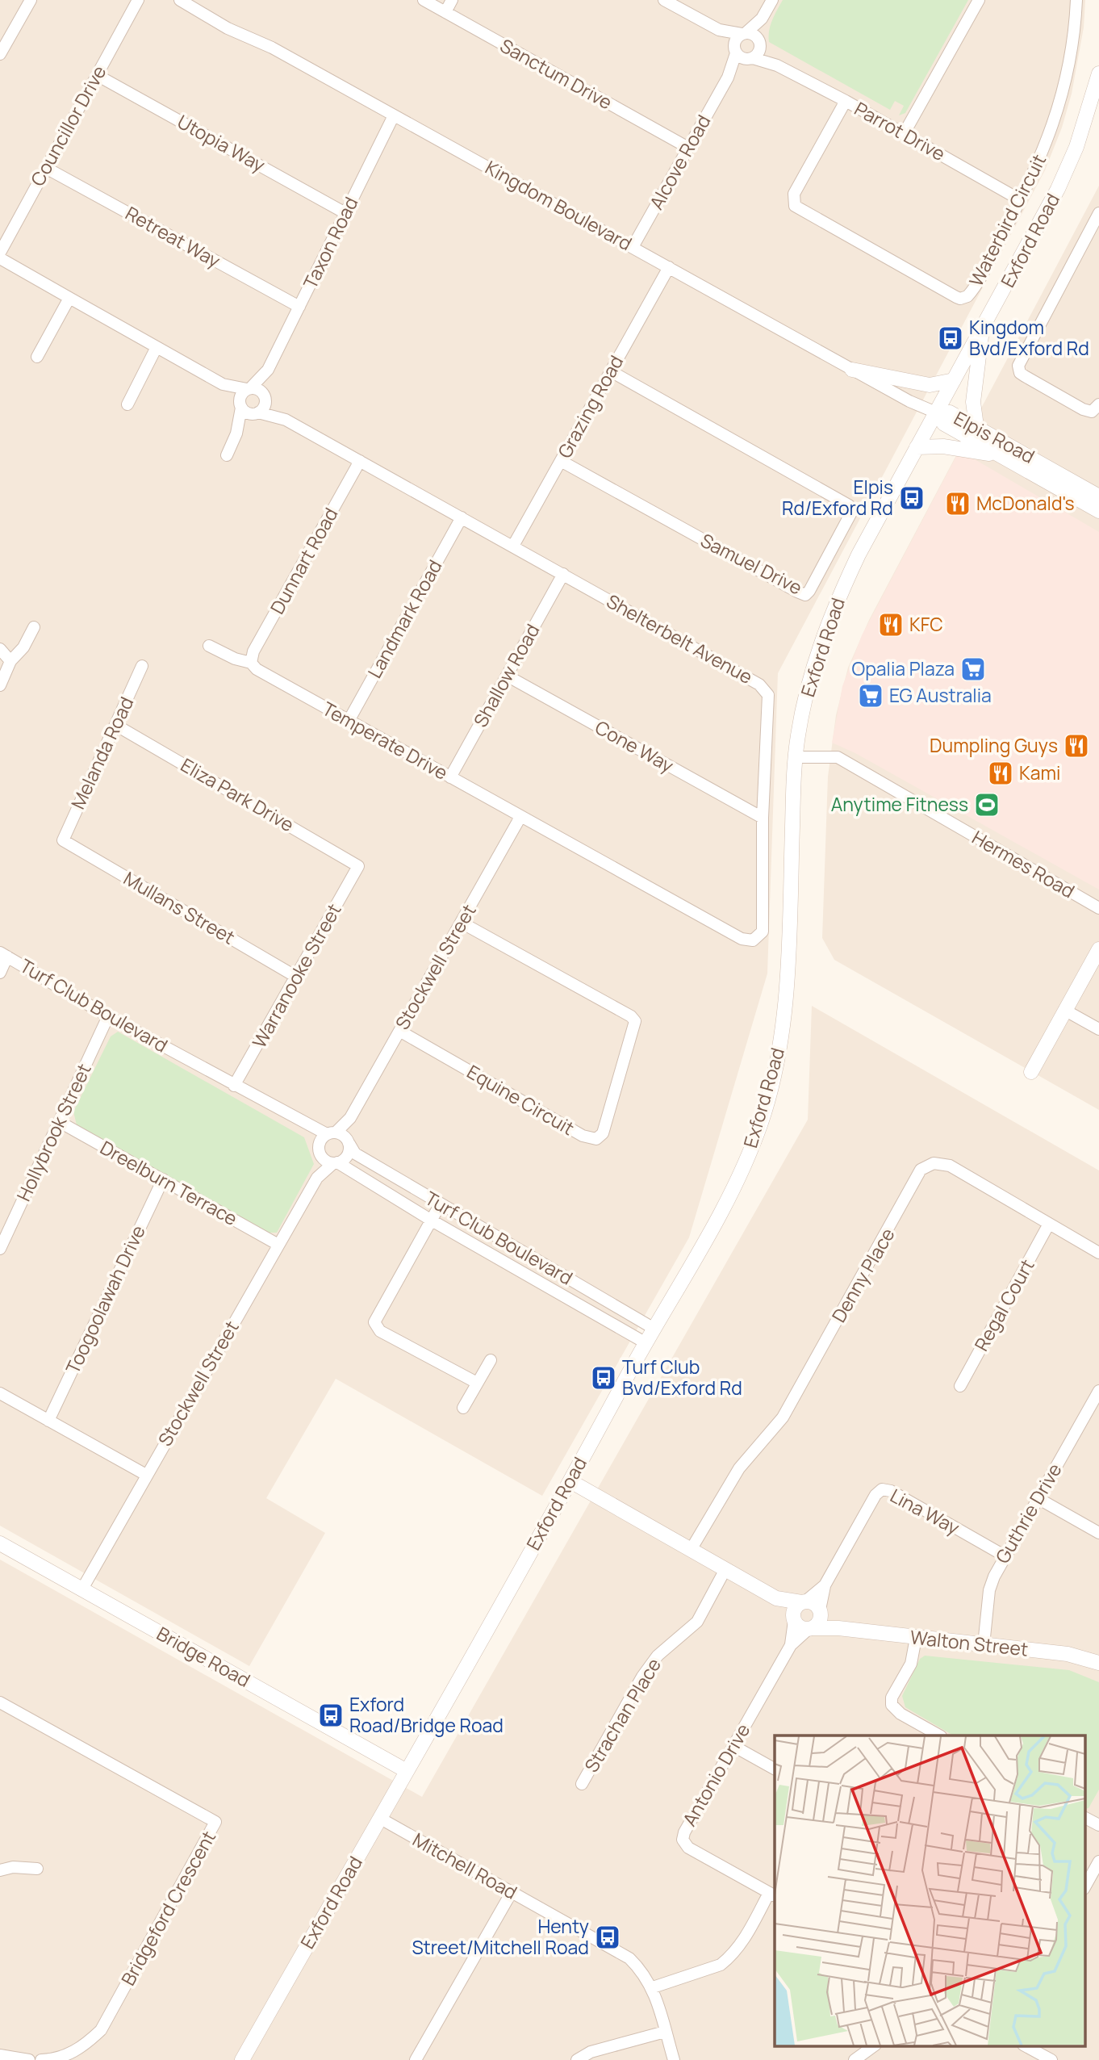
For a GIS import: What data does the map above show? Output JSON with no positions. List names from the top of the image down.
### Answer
{
  "streets": {
    "street": [
      "Sanctum Drive",
      "Councillor Drive",
      "Parrot Drive",
      "Utopia Way",
      "Alcove Road",
      "Kingdom Boulevard",
      "Waterbird Circuit",
      "Retreat Way",
      "Exford Road",
      "Taxon Road",
      "Grazing Road",
      "Elpis Road",
      "Dunnart Road",
      "Samuel Drive",
      "Landmark Road",
      "Shelterbelt Avenue",
      "Shallow Road",
      "Temperate Drive",
      "Cone Way",
      "Melanda Road",
      "Eliza Park Drive",
      "Hermes Road",
      "Mullans Street",
      "Stockwell Street",
      "Warranooke Street",
      "Turf Club Boulevard",
      "Equine Circuit",
      "Hollybrook Street",
      "Dreelburn Terrace",
      "Denny Place",
      "Toogoolawah Drive",
      "Regal Court",
      "Lina Way",
      "Guthrie Drive",
      "Walton Street",
      "Bridge Road",
      "Strachan Place",
      "Antonio Drive",
      "Mitchell Road",
      "Bridgeford Crescent"
    ]
  },
  "crossings": [
    ["Sanctum Drive", "Alcove Road"],
    ["Councillor Drive", "Utopia Way"],
    ["Councillor Drive", "Retreat Way"],
    ["Parrot Drive", "Alcove Road"],
    ["Parrot Drive", "Waterbird Circuit"],
    ["Utopia Way", "Taxon Road"],
    ["Alcove Road", "Kingdom Boulevard"],
    ["Kingdom Boulevard", "Exford Road"],
    ["Kingdom Boulevard", "Taxon Road"],
    ["Kingdom Boulevard", "Grazing Road"],
    ["Kingdom Boulevard", "Elpis Road"],
    ["Retreat Way", "Taxon Road"],
    ["Exford Road", "Elpis Road"],
    ["Exford Road", "Hermes Road"],
    ["Exford Road", "Turf Club Boulevard"],
    ["Exford Road", "Bridge Road"],
    ["Exford Road", "Mitchell Road"],
    ["Grazing Road", "Samuel Drive"],
    ["Grazing Road", "Shelterbelt Avenue"],
    ["Dunnart Road", "Shelterbelt Avenue"],
    ["Dunnart Road", "Temperate Drive"],
    ["Landmark Road", "Shelterbelt Avenue"],
    ["Landmark Road", "Temperate Drive"],
    ["Shelterbelt Avenue", "Shallow Road"],
    ["Shelterbelt Avenue", "Temperate Drive"],
    ["Shelterbelt Avenue", "Cone Way"],
    ["Shelterbelt Avenue", "Stockwell Street"],
    ["Shallow Road", "Temperate Drive"],
    ["Shallow Road", "Cone Way"],
    ["Temperate Drive", "Stockwell Street"],
    ["Melanda Road", "Eliza Park Drive"],
    ["Melanda Road", "Mullans Street"],
    ["Eliza Park Drive", "Warranooke Street"],
    ["Mullans Street", "Warranooke Street"],
    ["Stockwell Street", "Turf Club Boulevard"],
    ["Stockwell Street", "Equine Circuit"],
    ["Stockwell Street", "Dreelburn Terrace"],
    ["Stockwell Street", "Bridge Road"],
    ["Warranooke Street", "Turf Club Boulevard"],
    ["Turf Club Boulevard", "Hollybrook Street"],
    ["Hollybrook Street", "Dreelburn Terrace"],
    ["Dreelburn Terrace", "Toogoolawah Drive"],
    ["Denny Place", "Regal Court"],
    ["Lina Way", "Guthrie Drive"],
    ["Lina Way", "Walton Street"],
    ["Lina Way", "Antonio Drive"],
    ["Guthrie Drive", "Walton Street"],
    ["Walton Street", "Antonio Drive"]
  ],
  "places": {
    "bus stop": [
      "Kingdom Bvd/Exford Rd",
      "Elpis Rd/Exford Rd",
      "Turf Club Bvd/Exford Rd",
      "Exford Road/Bridge Road",
      "Henty Street/Mitchell Road"
    ],
    "restaurant": [
      "McDonald's",
      "KFC",
      "Dumpling Guys",
      "Kami"
    ],
    "supermarket": ["Opalia Plaza", "EG Australia"],
    "sports": ["Anytime Fitness"]
  }
}
